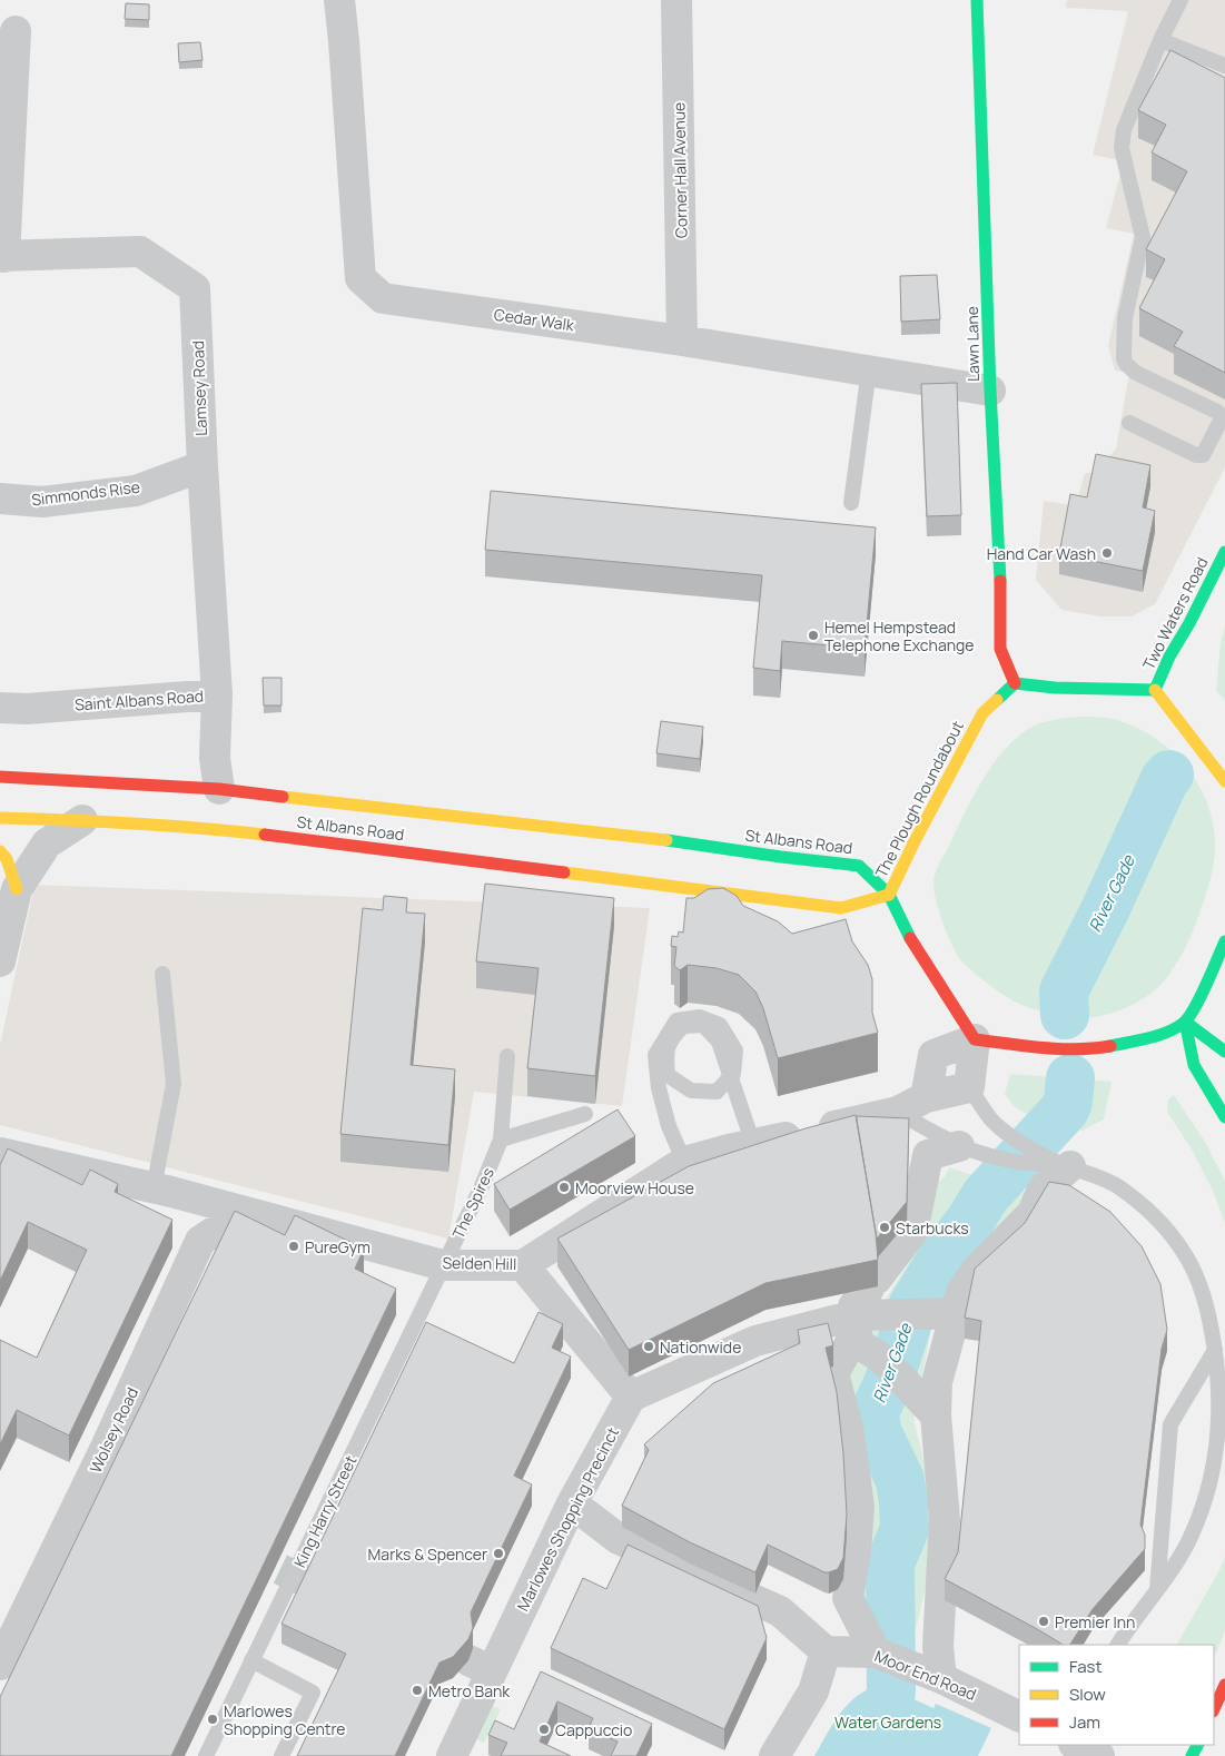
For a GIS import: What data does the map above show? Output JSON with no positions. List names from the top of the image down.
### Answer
{
  "streets": {
    "main road": [
      "Lawn Lane",
      "Two Waters Road",
      "The Plough Roundabout",
      "St Albans Road"
    ],
    "street": [
      "Corner Hall Avenue",
      "Cedar Walk",
      "Lamsey Road",
      "Simmonds Rise",
      "Saint Albans Road",
      "Selden Hill",
      "Wolsey Road",
      "Marlowes Shopping Precinct",
      "Moor End Road"
    ],
    "lane": ["The Spires", "King Harry Street"]
  },
  "crossings": [
    ["Corner Hall Avenue", "Cedar Walk"],
    ["Cedar Walk", "Lawn Lane"],
    ["Lawn Lane", "The Plough Roundabout"],
    ["Lamsey Road", "Simmonds Rise"],
    ["Lamsey Road", "Saint Albans Road"],
    ["Saint Albans Road", "St Albans Road"],
    ["The Plough Roundabout", "St Albans Road"],
    ["The Spires", "Selden Hill"],
    ["The Spires", "King Harry Street"],
    ["Selden Hill", "King Harry Street"]
  ],
  "water": ["River Gade"],
  "parks": ["Water Gardens"],
  "places": [
    "Hand Car Wash",
    "Hemel Hempstead Telephone Exchange",
    "Moorview House",
    "Starbucks",
    "PureGym",
    "Nationwide",
    "Marks & Spencer",
    "Premier Inn",
    "Metro Bank",
    "Marlowes Shopping Centre",
    "Cappuccio"
  ],
  "legend": ["Fast", "Slow", "Jam"]
}
